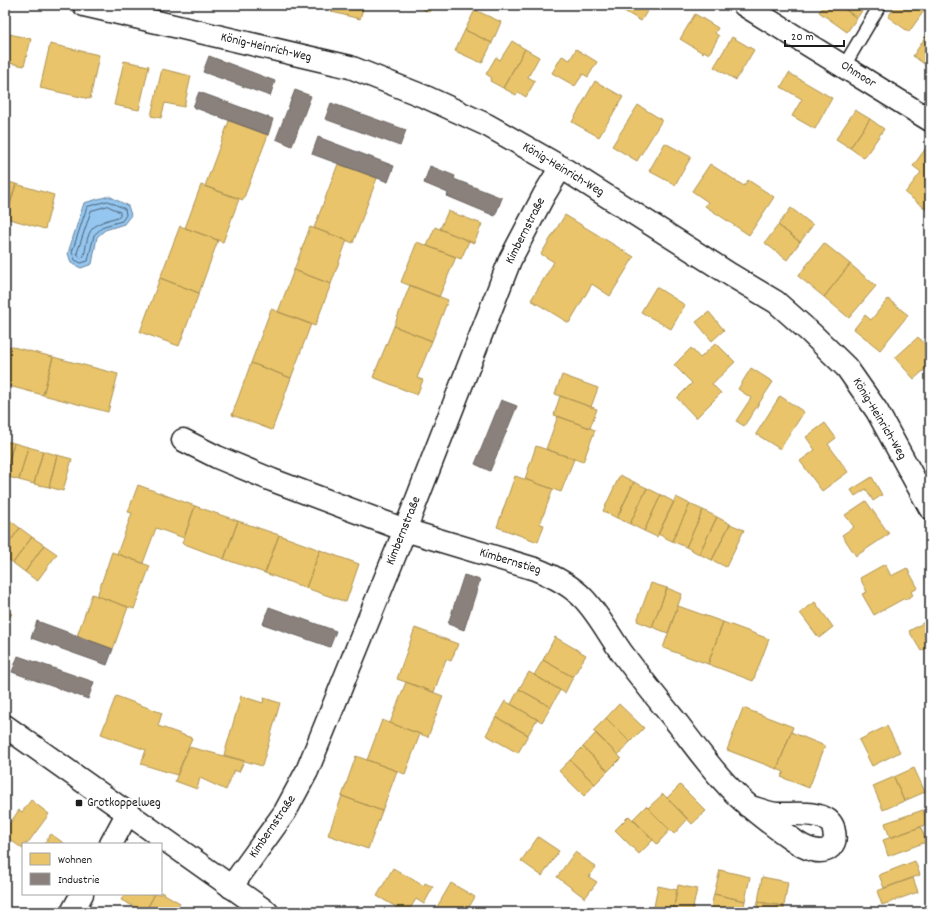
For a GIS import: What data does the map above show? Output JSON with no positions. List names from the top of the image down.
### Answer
{
  "streets": {
    "street": [
      "König-Heinrich-Weg",
      "Ohmoor",
      "Kimbernstraße",
      "Kimbernstieg"
    ]
  },
  "crossings": [
    ["König-Heinrich-Weg", "Kimbernstraße"],
    ["Kimbernstraße", "Kimbernstieg"]
  ],
  "places": {
    "transit": ["Grotkoppelweg"]
  },
  "legend": ["Wohnen", "Industrie"],
  "scale_bar": "20 m"
}
